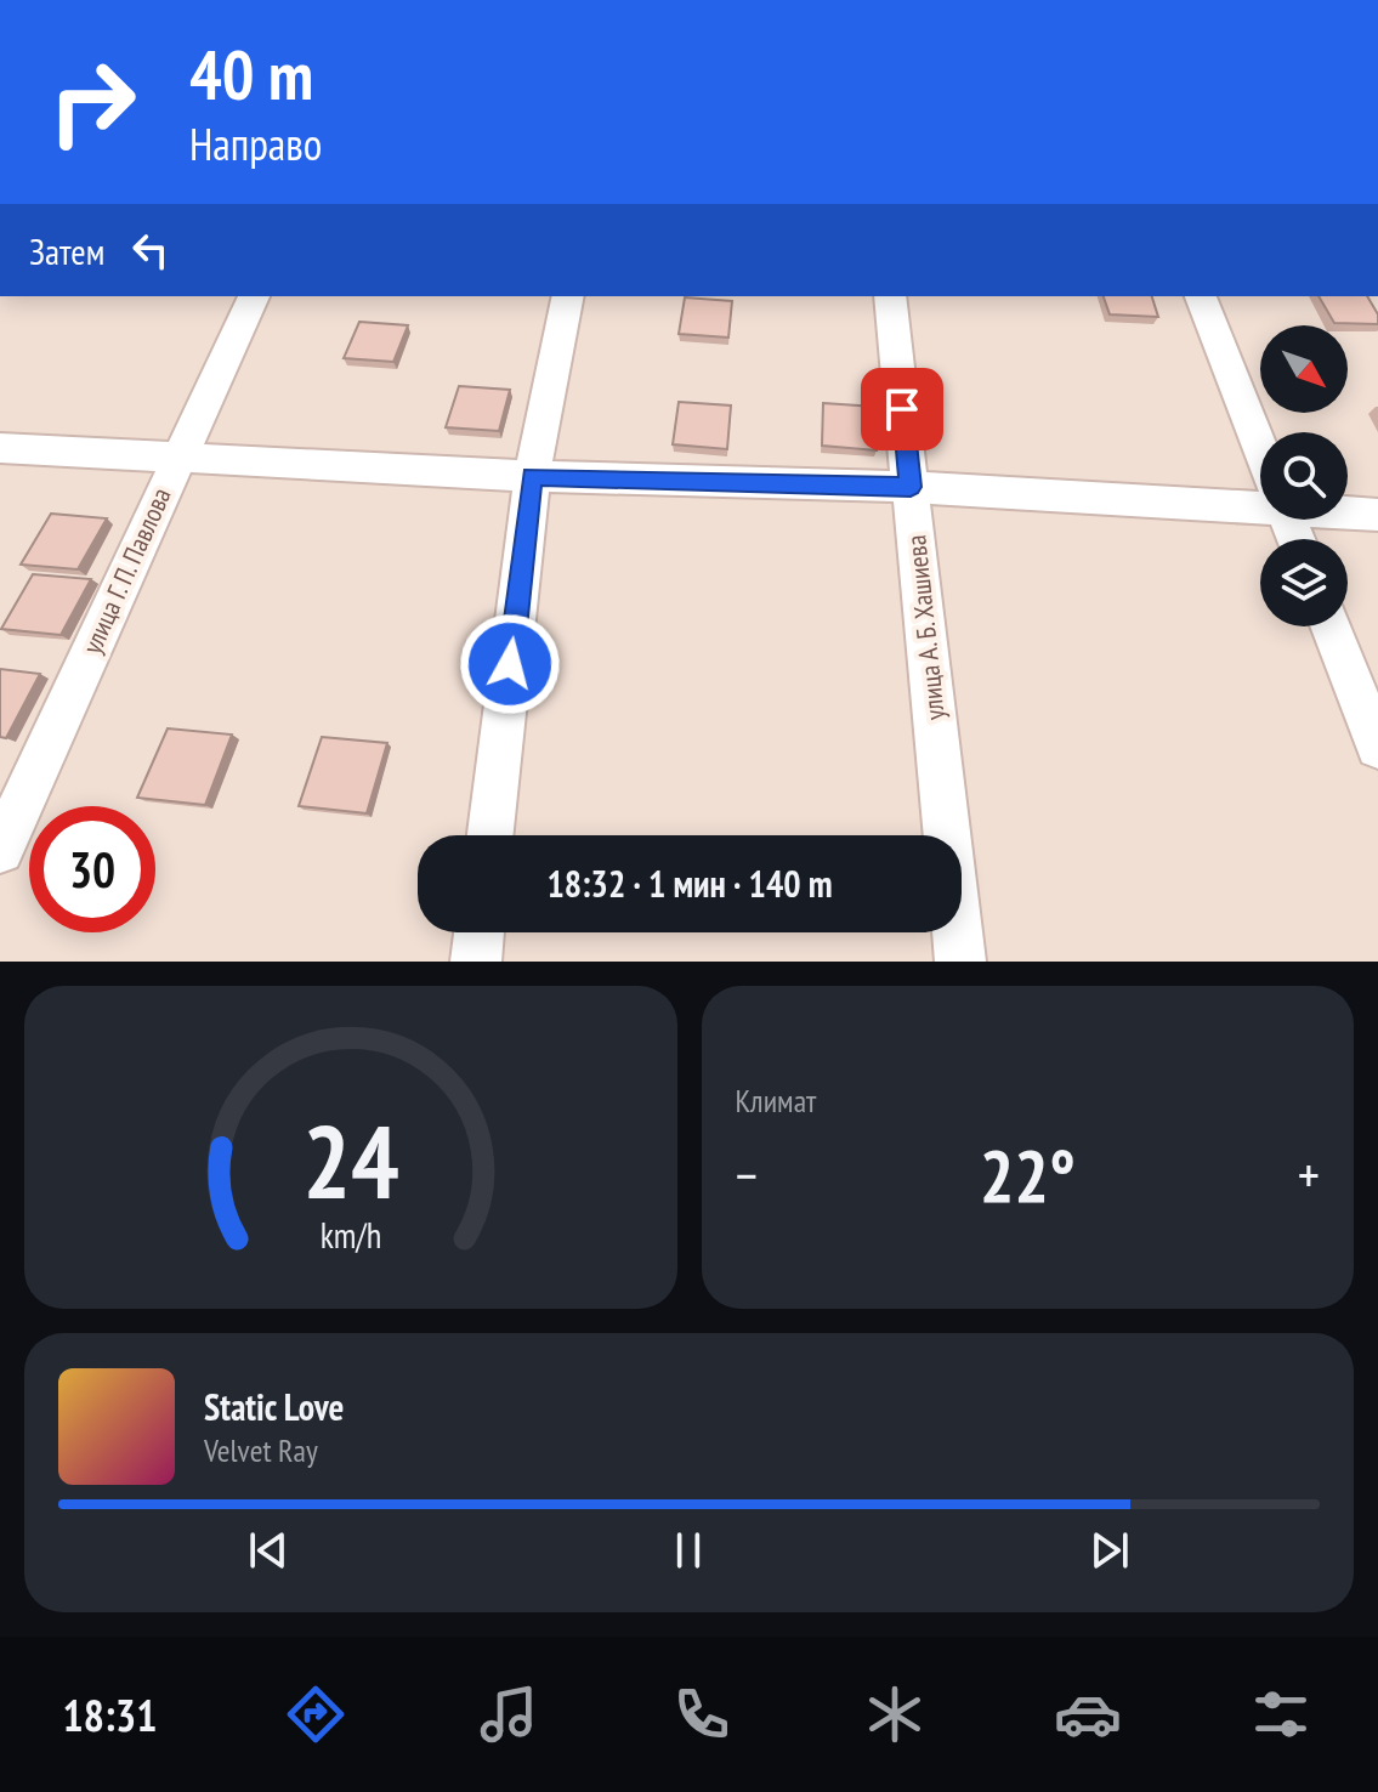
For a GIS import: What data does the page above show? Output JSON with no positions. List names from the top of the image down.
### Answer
{
  "streets": {
    "street": ["улица Г. П. Павлова", "улица А. Б. Хашиева"]
  },
  "north": "bottom right",
  "page": {
    "turn": ["40 m", "Направо"],
    "then": "Затем",
    "limit": "30",
    "trip": "18:32 · 1 мин · 140 m",
    "tile": "Климат",
    "heat": ["−", "22°", "+"],
    "song": ["Static Love", "Velvet Ray"],
    "tabs": "18:31",
    "gauge": ["24", "km/h"]
  }
}
